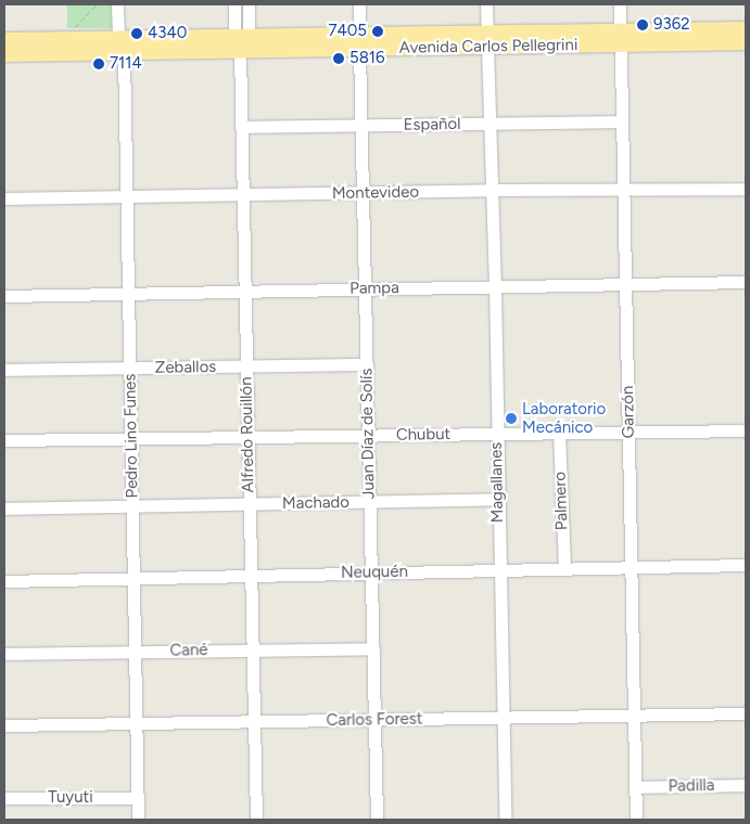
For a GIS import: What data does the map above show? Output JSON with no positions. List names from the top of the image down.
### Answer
{
  "streets": {
    "main road": ["Avenida Carlos Pellegrini"],
    "street": [
      "Español",
      "Montevideo",
      "Pampa",
      "Zeballos",
      "Garzón",
      "Juan Díaz de Solís",
      "Alfredo Rouillón",
      "Chubut",
      "Pedro Lino Funes",
      "Magallanes",
      "Palmero",
      "Machado",
      "Neuquén",
      "Cané",
      "Carlos Forest",
      "Padilla",
      "Tuyuti"
    ]
  },
  "crossings": [
    ["Avenida Carlos Pellegrini", "Garzón"],
    ["Avenida Carlos Pellegrini", "Juan Díaz de Solís"],
    ["Avenida Carlos Pellegrini", "Alfredo Rouillón"],
    ["Avenida Carlos Pellegrini", "Pedro Lino Funes"],
    ["Avenida Carlos Pellegrini", "Magallanes"],
    ["Español", "Garzón"],
    ["Español", "Juan Díaz de Solís"],
    ["Español", "Alfredo Rouillón"],
    ["Español", "Magallanes"],
    ["Montevideo", "Garzón"],
    ["Montevideo", "Juan Díaz de Solís"],
    ["Montevideo", "Alfredo Rouillón"],
    ["Montevideo", "Pedro Lino Funes"],
    ["Montevideo", "Magallanes"],
    ["Pampa", "Garzón"],
    ["Pampa", "Juan Díaz de Solís"],
    ["Pampa", "Alfredo Rouillón"],
    ["Pampa", "Pedro Lino Funes"],
    ["Pampa", "Magallanes"],
    ["Zeballos", "Juan Díaz de Solís"],
    ["Zeballos", "Alfredo Rouillón"],
    ["Zeballos", "Pedro Lino Funes"],
    ["Garzón", "Chubut"],
    ["Garzón", "Neuquén"],
    ["Garzón", "Carlos Forest"],
    ["Garzón", "Padilla"],
    ["Juan Díaz de Solís", "Chubut"],
    ["Juan Díaz de Solís", "Machado"],
    ["Juan Díaz de Solís", "Neuquén"],
    ["Juan Díaz de Solís", "Cané"],
    ["Juan Díaz de Solís", "Carlos Forest"],
    ["Alfredo Rouillón", "Chubut"],
    ["Alfredo Rouillón", "Machado"],
    ["Alfredo Rouillón", "Neuquén"],
    ["Alfredo Rouillón", "Cané"],
    ["Alfredo Rouillón", "Carlos Forest"],
    ["Chubut", "Pedro Lino Funes"],
    ["Chubut", "Magallanes"],
    ["Chubut", "Palmero"],
    ["Pedro Lino Funes", "Machado"],
    ["Pedro Lino Funes", "Neuquén"],
    ["Pedro Lino Funes", "Cané"],
    ["Pedro Lino Funes", "Carlos Forest"],
    ["Pedro Lino Funes", "Tuyuti"],
    ["Magallanes", "Machado"],
    ["Magallanes", "Neuquén"],
    ["Magallanes", "Carlos Forest"],
    ["Palmero", "Neuquén"]
  ],
  "places": [
    "9362",
    "7405",
    "4340",
    "5816",
    "7114",
    "Laboratorio Mecánico"
  ]
}
